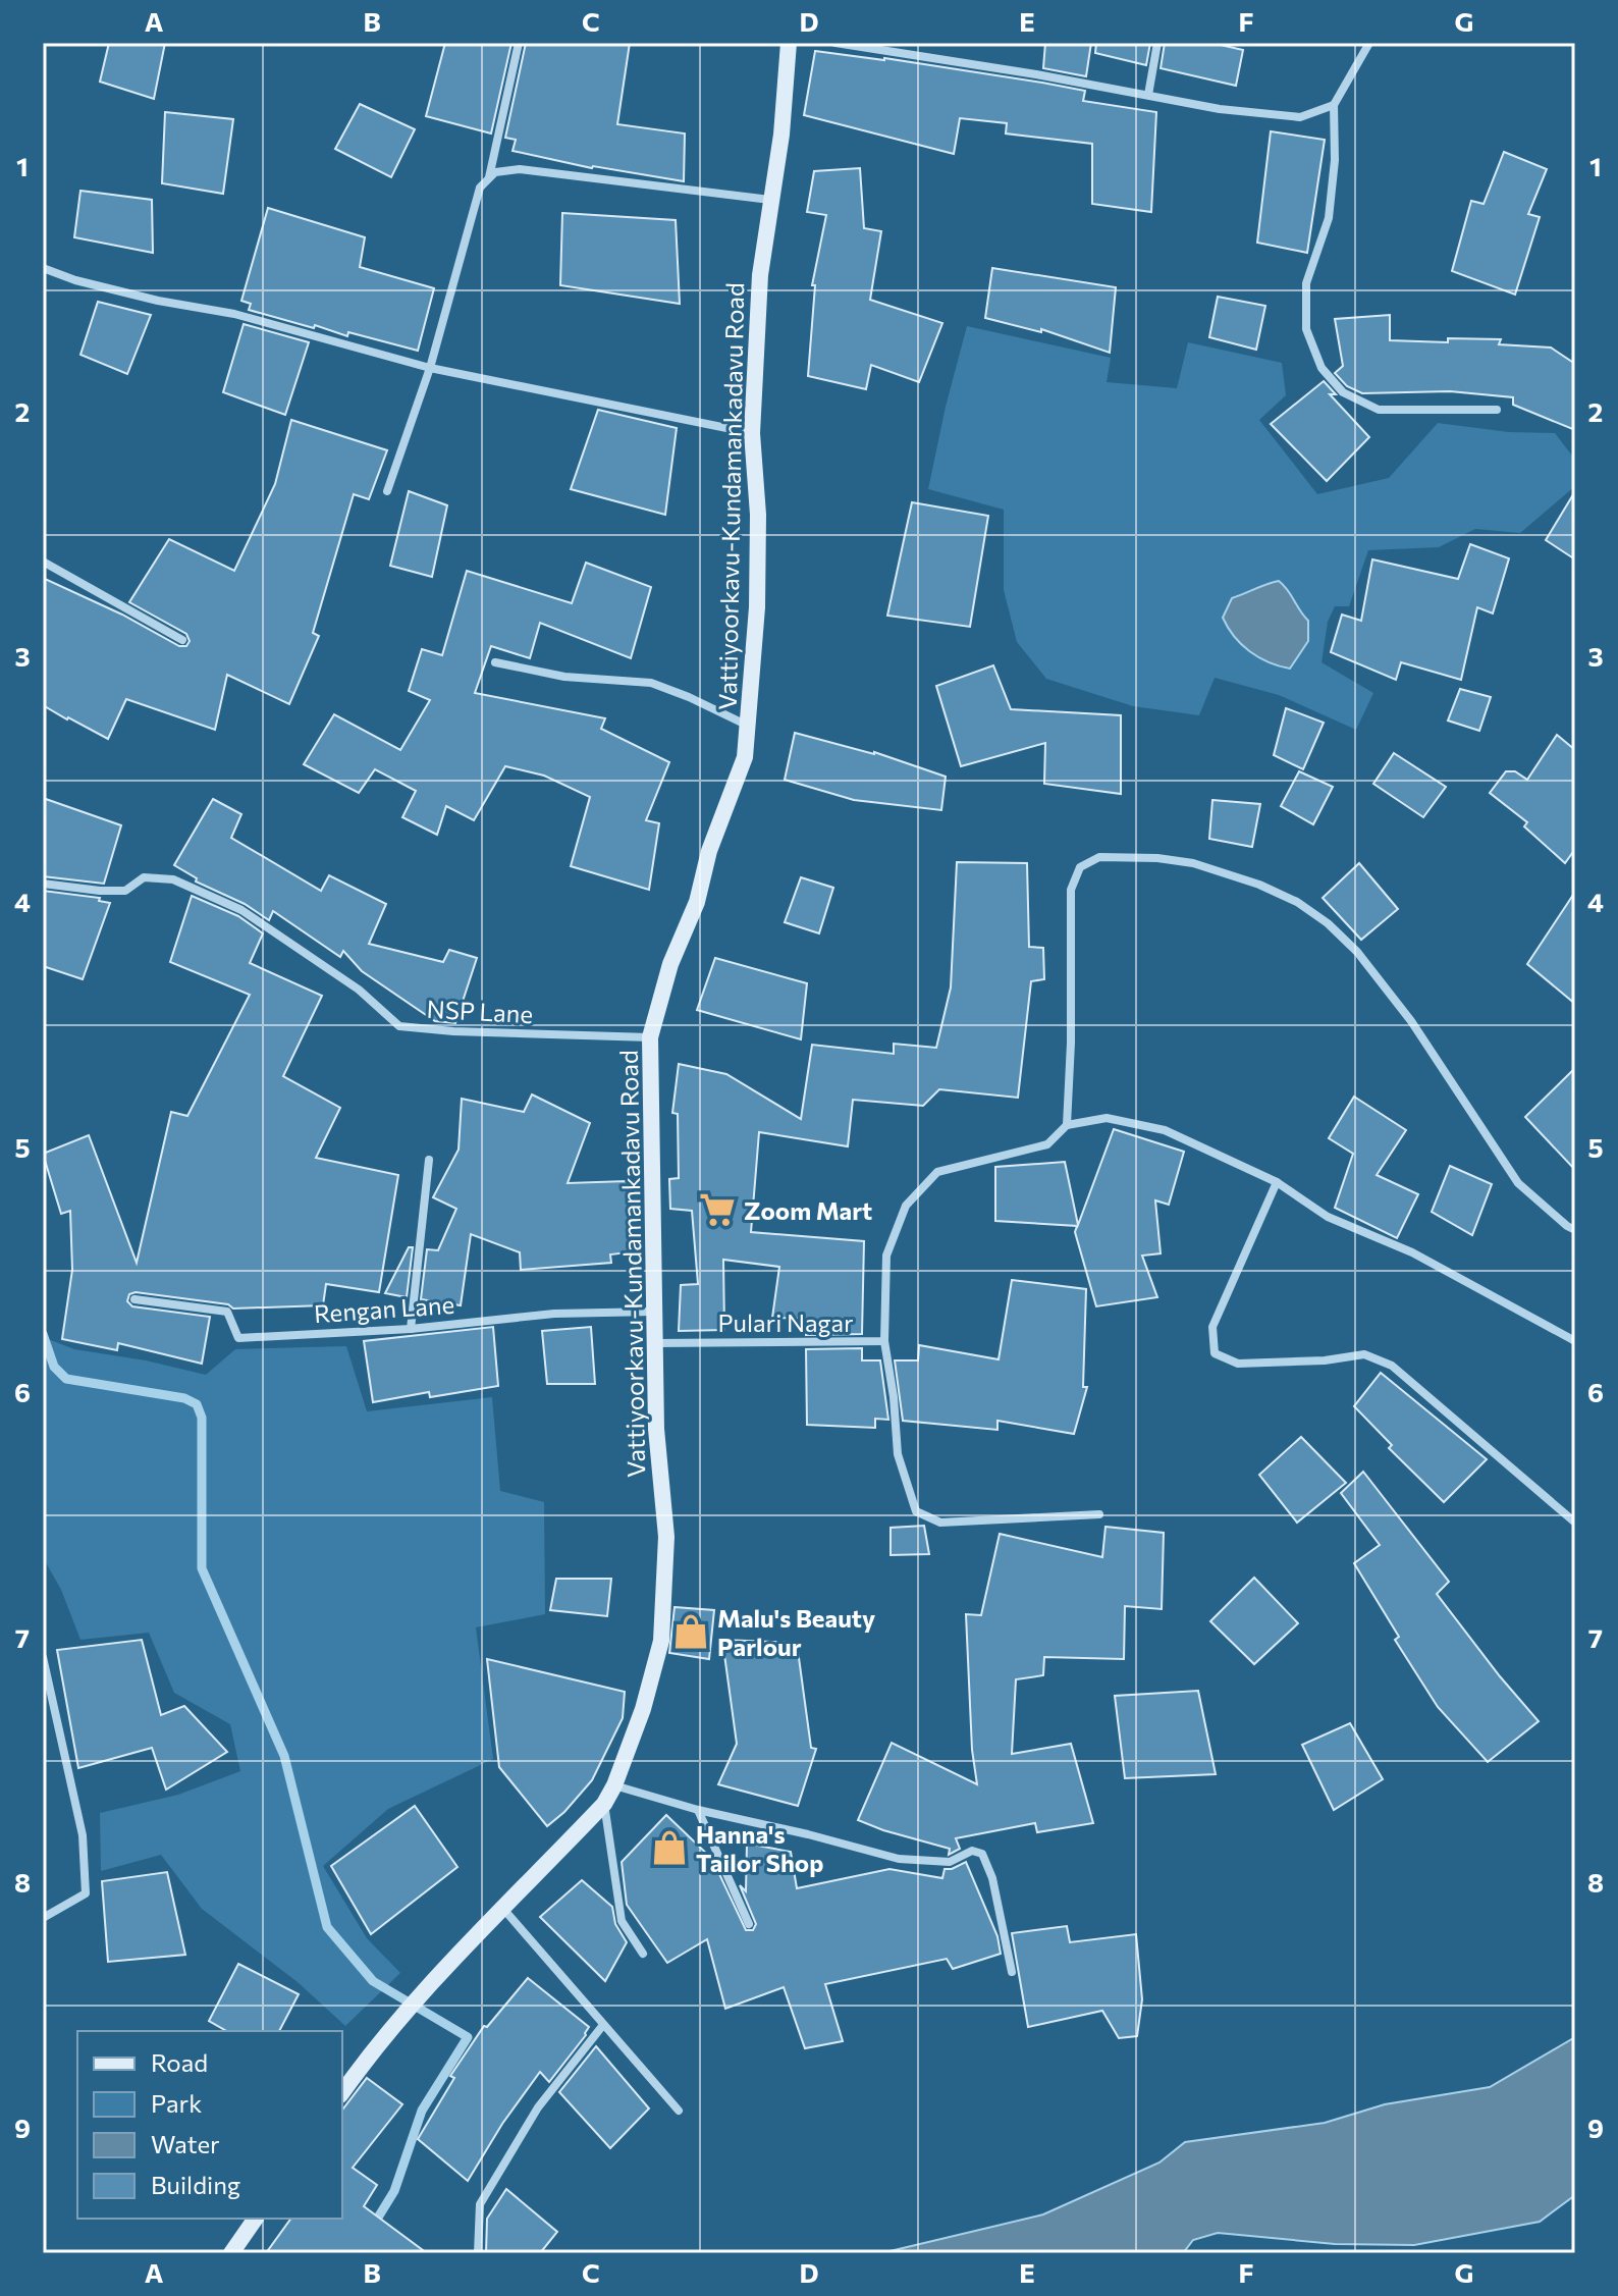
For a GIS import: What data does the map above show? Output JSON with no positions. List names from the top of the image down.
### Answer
{
  "streets": {
    "street": [
      "Vattiyoorkavu-Kundamankadavu Road",
      "NSP Lane",
      "Rengan Lane",
      "Pulari Nagar"
    ]
  },
  "crossings": [
    ["Vattiyoorkavu-Kundamankadavu Road", "NSP Lane"],
    ["Vattiyoorkavu-Kundamankadavu Road", "Rengan Lane"],
    ["Vattiyoorkavu-Kundamankadavu Road", "Pulari Nagar"]
  ],
  "places": {
    "supermarket": ["Zoom Mart"],
    "shop": ["Malu's Beauty Parlour", "Hanna's Tailor Shop"]
  },
  "legend": [
    "Road",
    "Park",
    "Water",
    "Building"
  ],
  "grid": {
    "columns": [
      "A",
      "B",
      "C",
      "D",
      "E",
      "F",
      "G"
    ],
    "rows": [
      "1",
      "2",
      "3",
      "4",
      "5",
      "6",
      "7",
      "8",
      "9"
    ]
  }
}
